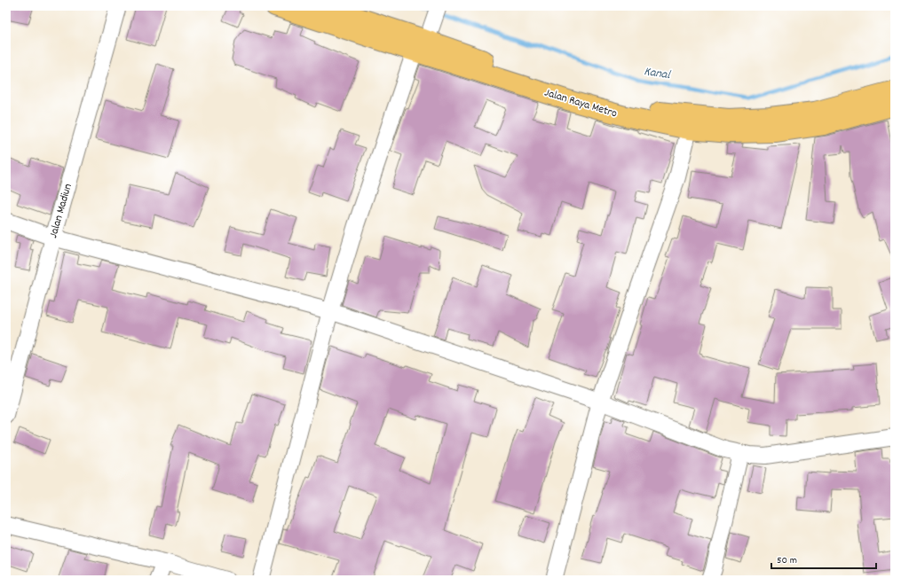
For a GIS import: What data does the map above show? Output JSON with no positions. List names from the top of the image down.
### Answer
{
  "streets": {
    "highway": ["Jalan Raya Metro"],
    "street": ["Jalan Madiun"]
  },
  "water": ["Kanal"],
  "scale_bar": "50 m"
}
